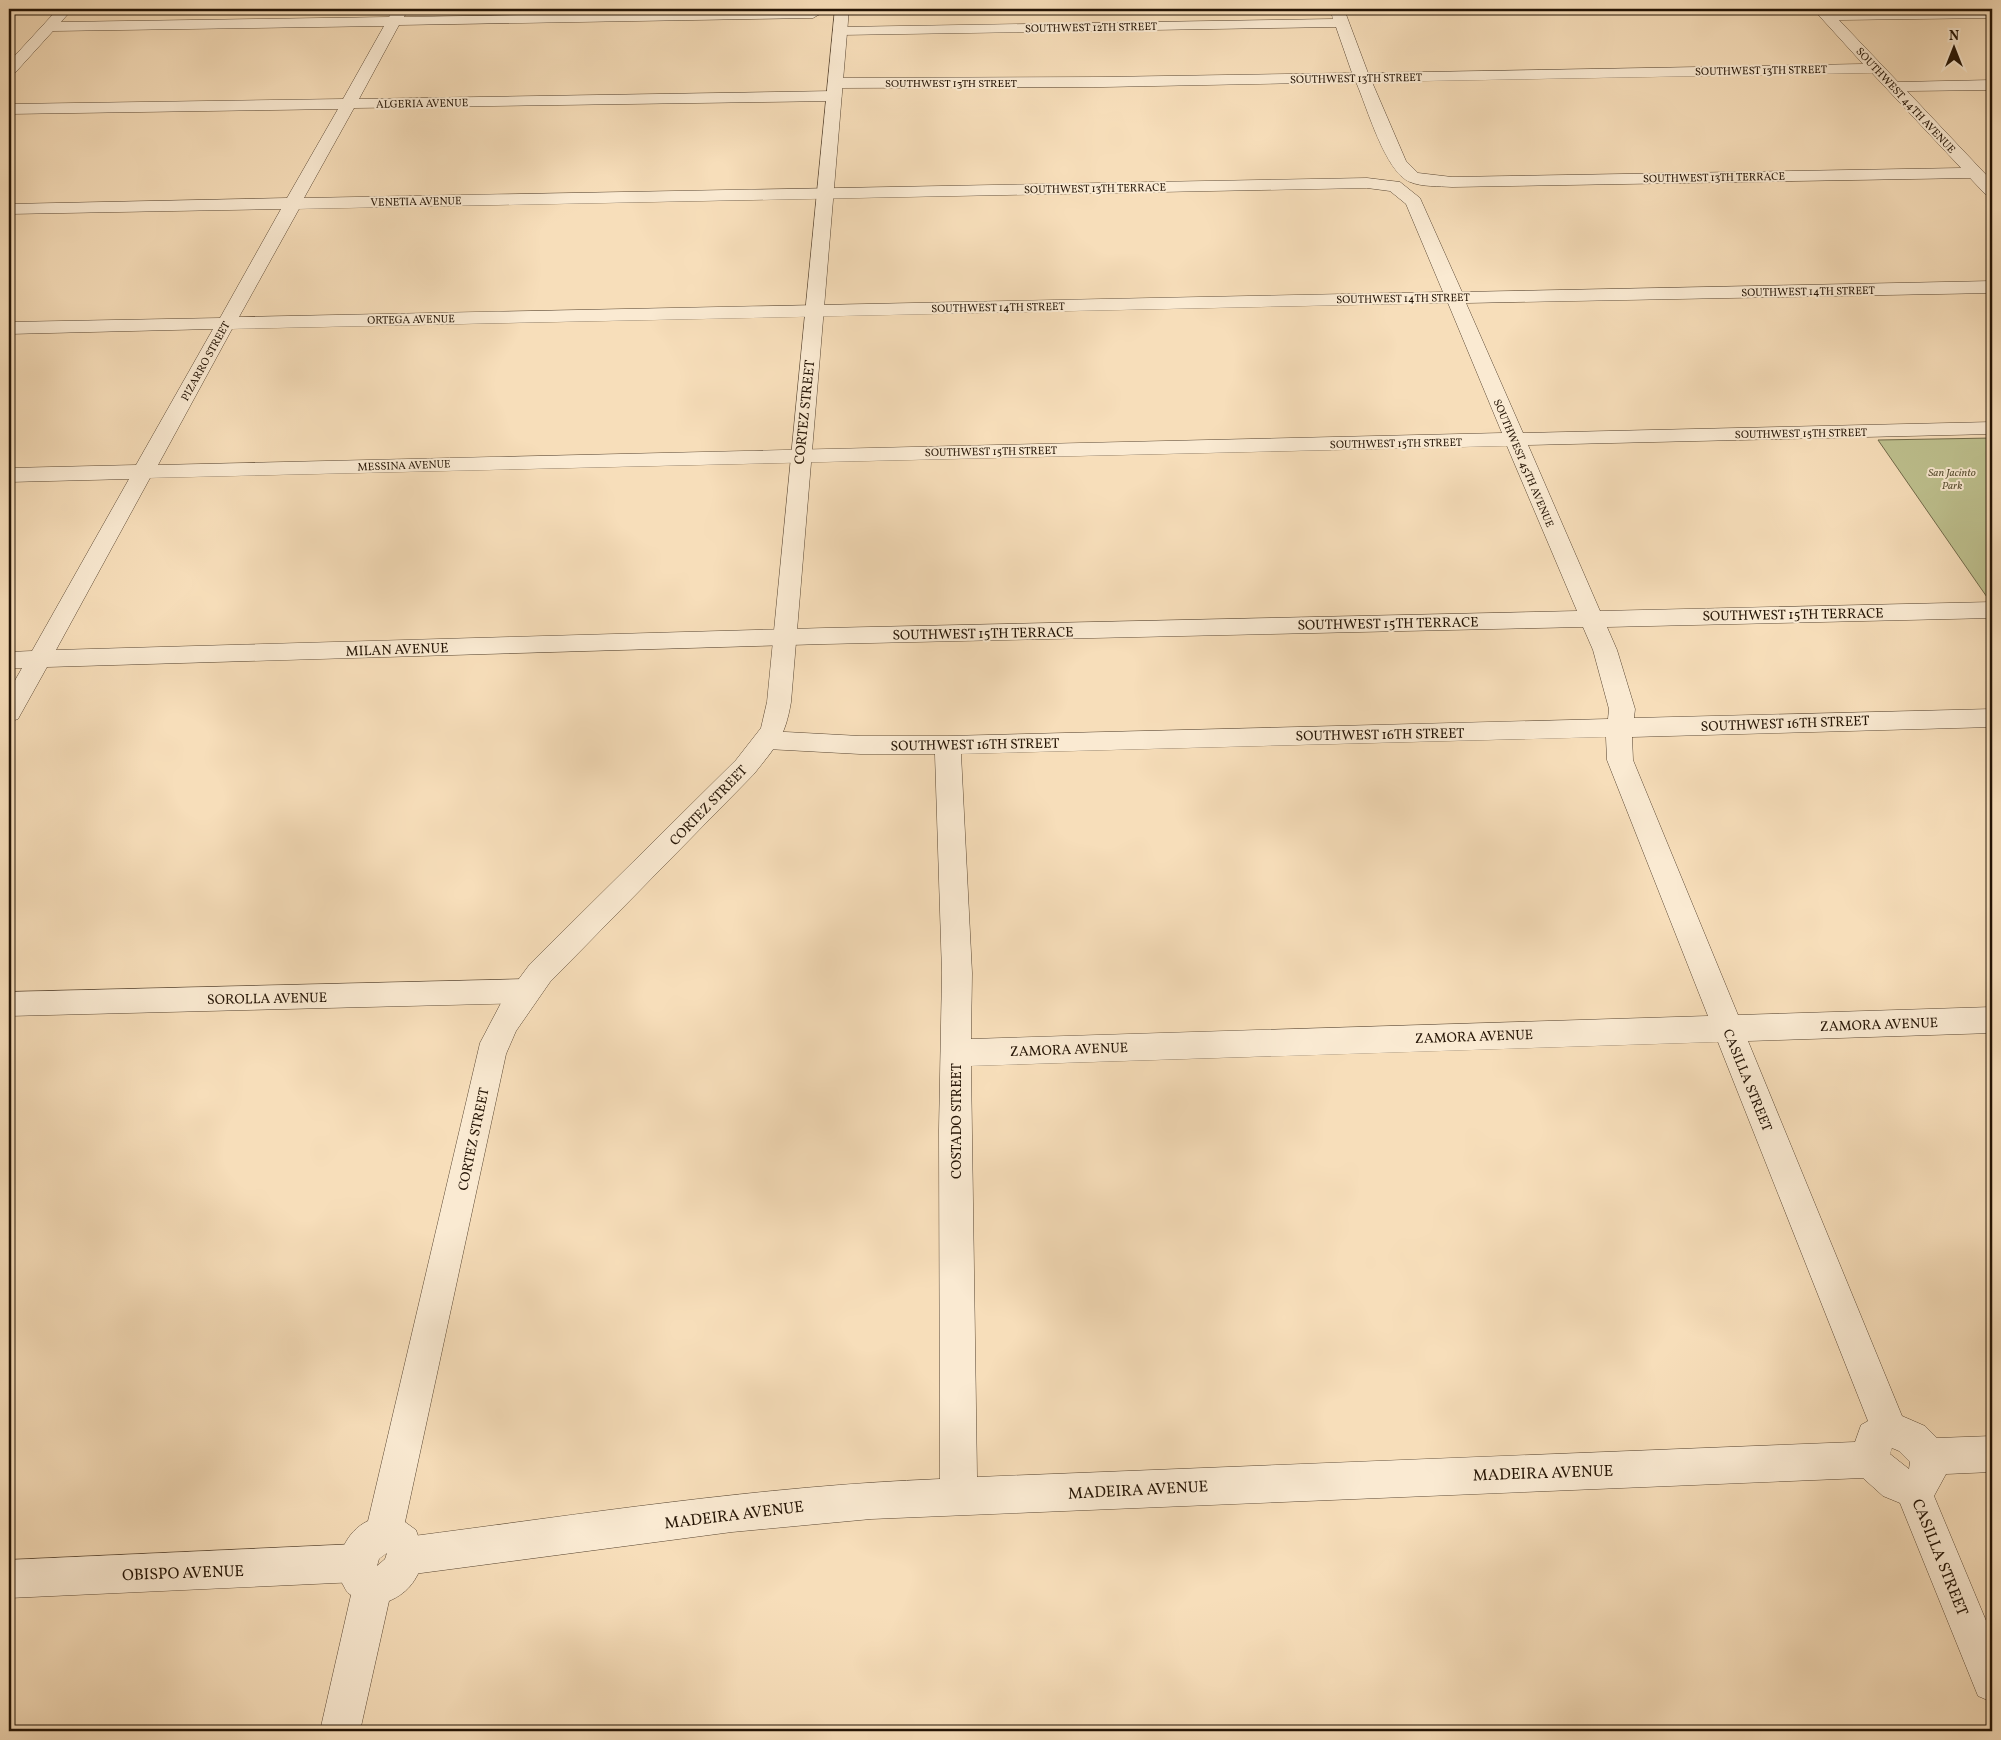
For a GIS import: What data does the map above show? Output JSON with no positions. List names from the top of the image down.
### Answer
{
  "streets": {
    "street": [
      "SOUTHWEST 12TH STREET",
      "SOUTHWEST 13TH STREET",
      "SOUTHWEST 44TH AVENUE",
      "ALGERIA AVENUE",
      "SOUTHWEST 13TH TERRACE",
      "VENETIA AVENUE",
      "SOUTHWEST 14TH STREET",
      "ORTEGA AVENUE",
      "PIZARRO STREET",
      "CORTEZ STREET",
      "SOUTHWEST 15TH STREET",
      "SOUTHWEST 45TH AVENUE",
      "MESSINA AVENUE",
      "SOUTHWEST 15TH TERRACE",
      "MILAN AVENUE",
      "SOUTHWEST 16TH STREET",
      "SOROLLA AVENUE",
      "ZAMORA AVENUE",
      "CASILLA STREET",
      "COSTADO STREET",
      "MADEIRA AVENUE",
      "OBISPO AVENUE"
    ]
  },
  "crossings": [
    ["SOUTHWEST 12TH STREET", "CORTEZ STREET"],
    ["SOUTHWEST 12TH STREET", "SOUTHWEST 45TH AVENUE"],
    ["SOUTHWEST 13TH STREET", "SOUTHWEST 44TH AVENUE"],
    ["SOUTHWEST 13TH STREET", "ALGERIA AVENUE"],
    ["SOUTHWEST 13TH STREET", "CORTEZ STREET"],
    ["SOUTHWEST 13TH STREET", "SOUTHWEST 45TH AVENUE"],
    ["SOUTHWEST 44TH AVENUE", "SOUTHWEST 13TH TERRACE"],
    ["ALGERIA AVENUE", "PIZARRO STREET"],
    ["ALGERIA AVENUE", "CORTEZ STREET"],
    ["SOUTHWEST 13TH TERRACE", "VENETIA AVENUE"],
    ["SOUTHWEST 13TH TERRACE", "CORTEZ STREET"],
    ["SOUTHWEST 13TH TERRACE", "SOUTHWEST 45TH AVENUE"],
    ["VENETIA AVENUE", "PIZARRO STREET"],
    ["VENETIA AVENUE", "CORTEZ STREET"],
    ["SOUTHWEST 14TH STREET", "ORTEGA AVENUE"],
    ["SOUTHWEST 14TH STREET", "CORTEZ STREET"],
    ["SOUTHWEST 14TH STREET", "SOUTHWEST 45TH AVENUE"],
    ["ORTEGA AVENUE", "PIZARRO STREET"],
    ["ORTEGA AVENUE", "CORTEZ STREET"],
    ["PIZARRO STREET", "MESSINA AVENUE"],
    ["PIZARRO STREET", "MILAN AVENUE"],
    ["CORTEZ STREET", "SOUTHWEST 15TH STREET"],
    ["CORTEZ STREET", "MESSINA AVENUE"],
    ["CORTEZ STREET", "SOUTHWEST 15TH TERRACE"],
    ["CORTEZ STREET", "MILAN AVENUE"],
    ["CORTEZ STREET", "SOUTHWEST 16TH STREET"],
    ["CORTEZ STREET", "SOROLLA AVENUE"],
    ["CORTEZ STREET", "MADEIRA AVENUE"],
    ["SOUTHWEST 15TH STREET", "SOUTHWEST 45TH AVENUE"],
    ["SOUTHWEST 15TH STREET", "MESSINA AVENUE"],
    ["SOUTHWEST 45TH AVENUE", "SOUTHWEST 15TH TERRACE"],
    ["SOUTHWEST 45TH AVENUE", "SOUTHWEST 16TH STREET"],
    ["SOUTHWEST 45TH AVENUE", "CASILLA STREET"],
    ["SOUTHWEST 15TH TERRACE", "MILAN AVENUE"],
    ["SOUTHWEST 16TH STREET", "CASILLA STREET"],
    ["SOUTHWEST 16TH STREET", "COSTADO STREET"],
    ["ZAMORA AVENUE", "CASILLA STREET"],
    ["ZAMORA AVENUE", "COSTADO STREET"],
    ["CASILLA STREET", "MADEIRA AVENUE"],
    ["COSTADO STREET", "MADEIRA AVENUE"]
  ],
  "parks": ["San Jacinto Park"],
  "north": "top"
}
